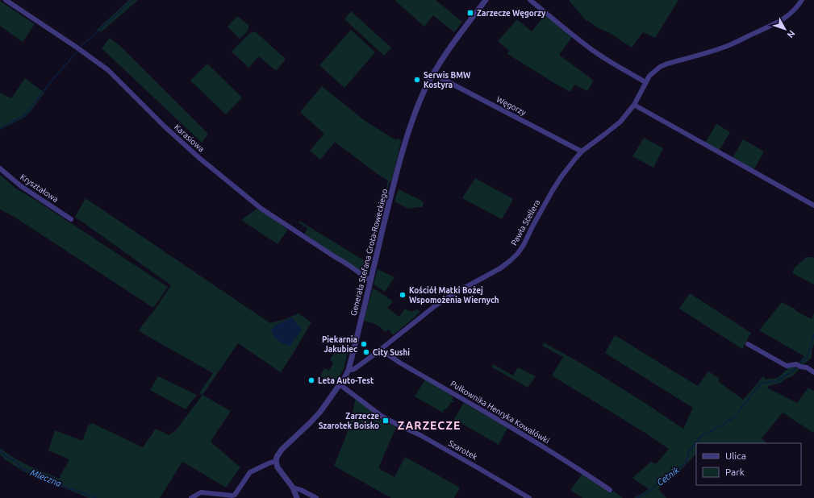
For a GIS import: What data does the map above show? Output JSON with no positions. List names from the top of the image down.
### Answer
{
  "streets": {
    "street": [
      "Węgorzy",
      "Karasiowa",
      "Kryształowa",
      "Pawła Stellera",
      "Generała Stefana Grota-Roweckiego",
      "Pułkownika Henryka Kowalówki",
      "Szarotek"
    ]
  },
  "crossings": [
    ["Węgorzy", "Pawła Stellera"],
    ["Węgorzy", "Generała Stefana Grota-Roweckiego"],
    ["Karasiowa", "Generała Stefana Grota-Roweckiego"],
    ["Pawła Stellera", "Generała Stefana Grota-Roweckiego"],
    ["Pawła Stellera", "Pułkownika Henryka Kowalówki"],
    ["Generała Stefana Grota-Roweckiego", "Szarotek"]
  ],
  "districts": ["ZARZECZE"],
  "water": ["Cetnik", "Mleczna"],
  "places": {
    "transit": ["Zarzecze Węgorzy", "Zarzecze Szarotek Boisko"],
    "other": [
      "Serwis BMW Kostyra",
      "Kościół Matki Bożej Wspomożenia Wiernych",
      "Piekarnia Jakubiec",
      "City Sushi",
      "Leta Auto-Test"
    ]
  },
  "legend": ["Ulica", "Park"],
  "north": "bottom right"
}
